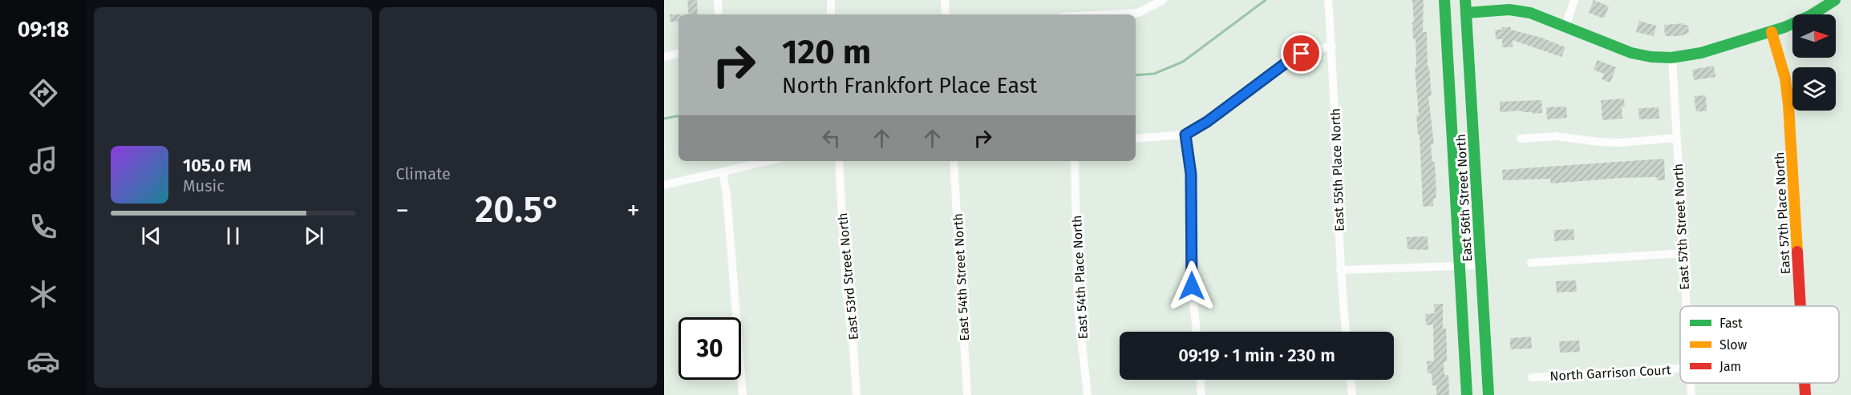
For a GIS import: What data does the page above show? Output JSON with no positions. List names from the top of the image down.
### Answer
{
  "streets": {
    "street": [
      "East 55th Place North",
      "East 56th Street North",
      "East 57th Place North",
      "East 57th Street North",
      "East 53rd Street North",
      "East 54th Street North",
      "East 54th Place North",
      "North Garrison Court"
    ]
  },
  "legend": ["Fast", "Slow", "Jam"],
  "north": "right",
  "page": {
    "tabs": "09:18",
    "tile": "Climate",
    "turn": ["120 m", "North Frankfort Place East"],
    "song": ["105.0 FM", "Music"],
    "heat": ["−", "20.5°", "+"],
    "limit": "30",
    "trip": "09:19 · 1 min · 230 m"
  }
}
